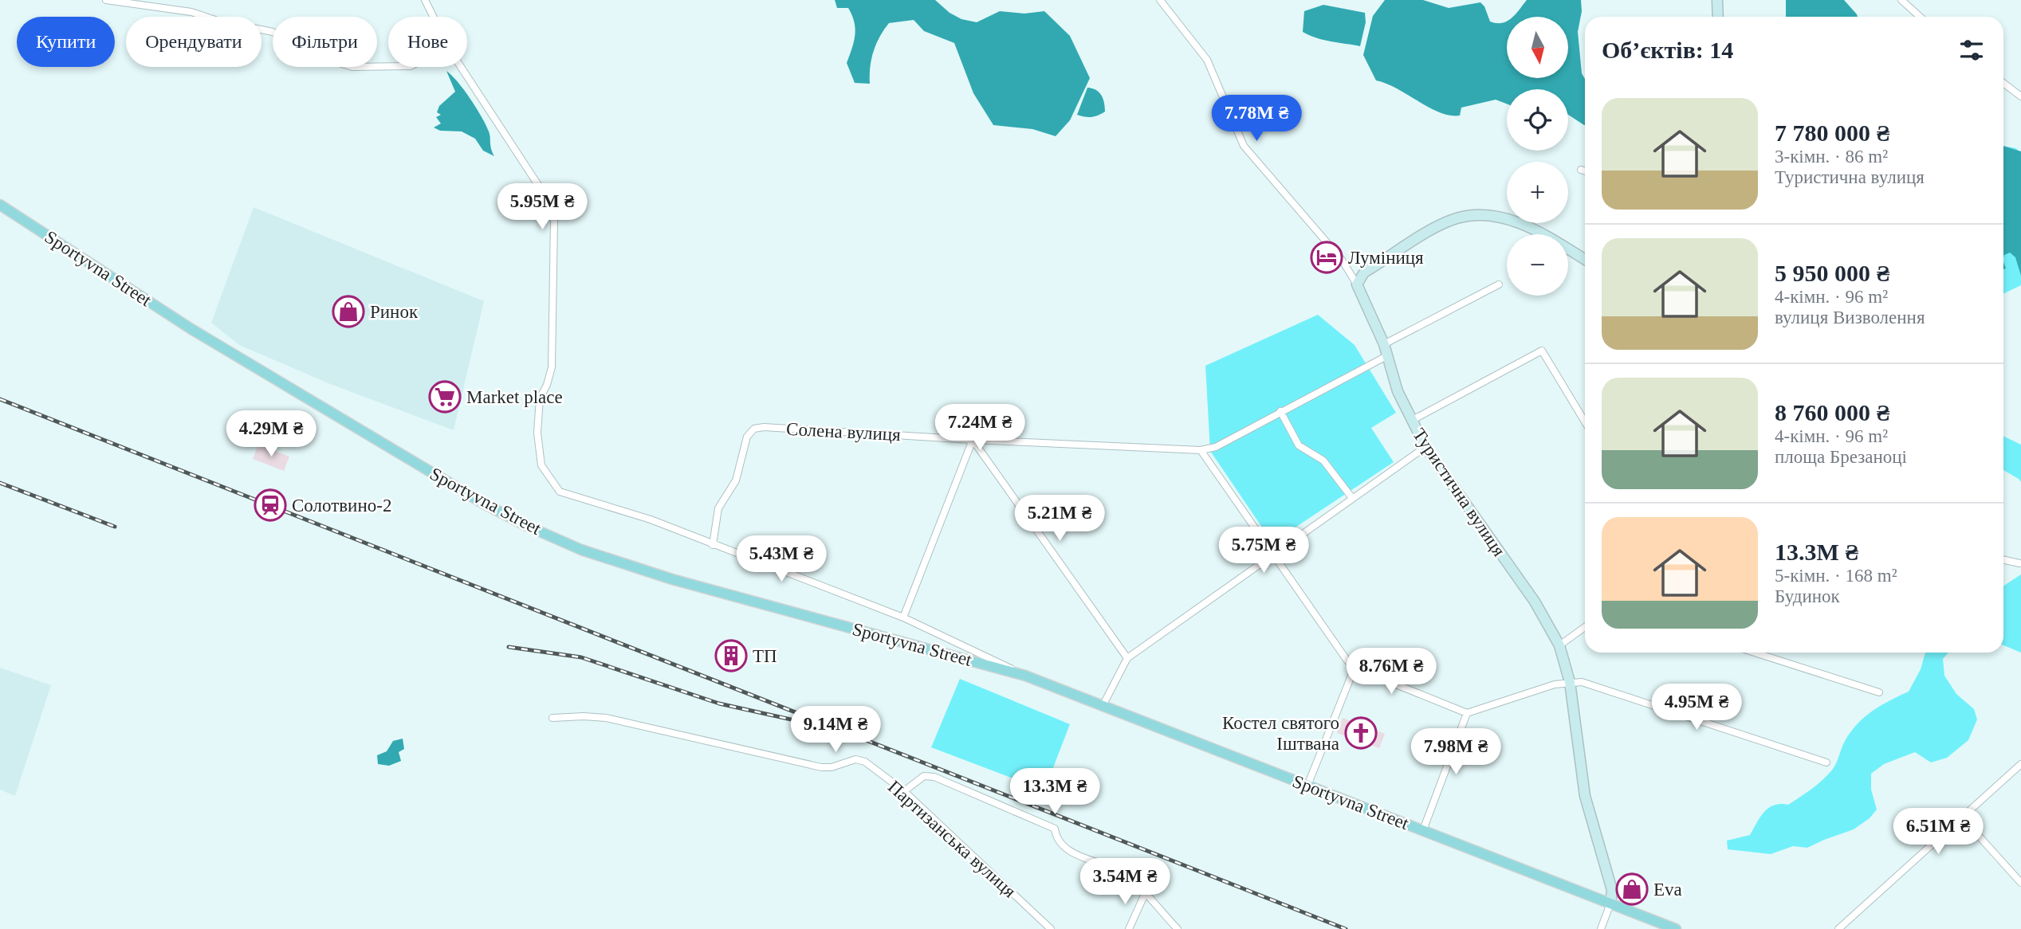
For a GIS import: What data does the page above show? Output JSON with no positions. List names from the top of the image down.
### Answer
{
  "streets": {
    "main road": ["Sportyvna Street"],
    "street": ["Солена вулиця", "Туристична вулиця", "Партизанська вулиця"]
  },
  "crossings": [
    ["Sportyvna Street", "Солена вулиця"],
    ["Sportyvna Street", "Туристична вулиця"]
  ],
  "places": {
    "hotel": ["Луміниця"],
    "shop": ["Ринок", "Eva"],
    "supermarket": ["Market place"],
    "station": ["Солотвино-2"],
    "building": ["ТП"],
    "church": ["Костел святого Іштвана"]
  },
  "north": "bottom",
  "page": {
    "map_buttons": ["+", "−"],
    "chip": [
      "Купити",
      "Орендувати",
      "Фільтри",
      "Нове"
    ],
    "heading": "Об’єктів: 14",
    "list": [
      {
        "name": "7 780 000 ₴",
        "note": "3-кімн. · 86 m² · Туристична вулиця"
      },
      {
        "name": "5 950 000 ₴",
        "note": "4-кімн. · 96 m² · вулиця Визволення"
      },
      {
        "name": "8 760 000 ₴",
        "note": "4-кімн. · 96 m² · площа Брезаноці"
      },
      {
        "name": "13.3M ₴",
        "note": "5-кімн. · 168 m² · Будинок"
      }
    ],
    "price": [
      "7.78M ₴",
      "5.95M ₴",
      "7.24M ₴",
      "4.29M ₴",
      "5.21M ₴",
      "5.75M ₴",
      "5.43M ₴",
      "8.76M ₴",
      "4.95M ₴",
      "9.14M ₴",
      "7.98M ₴",
      "13.3M ₴",
      "6.51M ₴",
      "3.54M ₴"
    ]
  }
}
